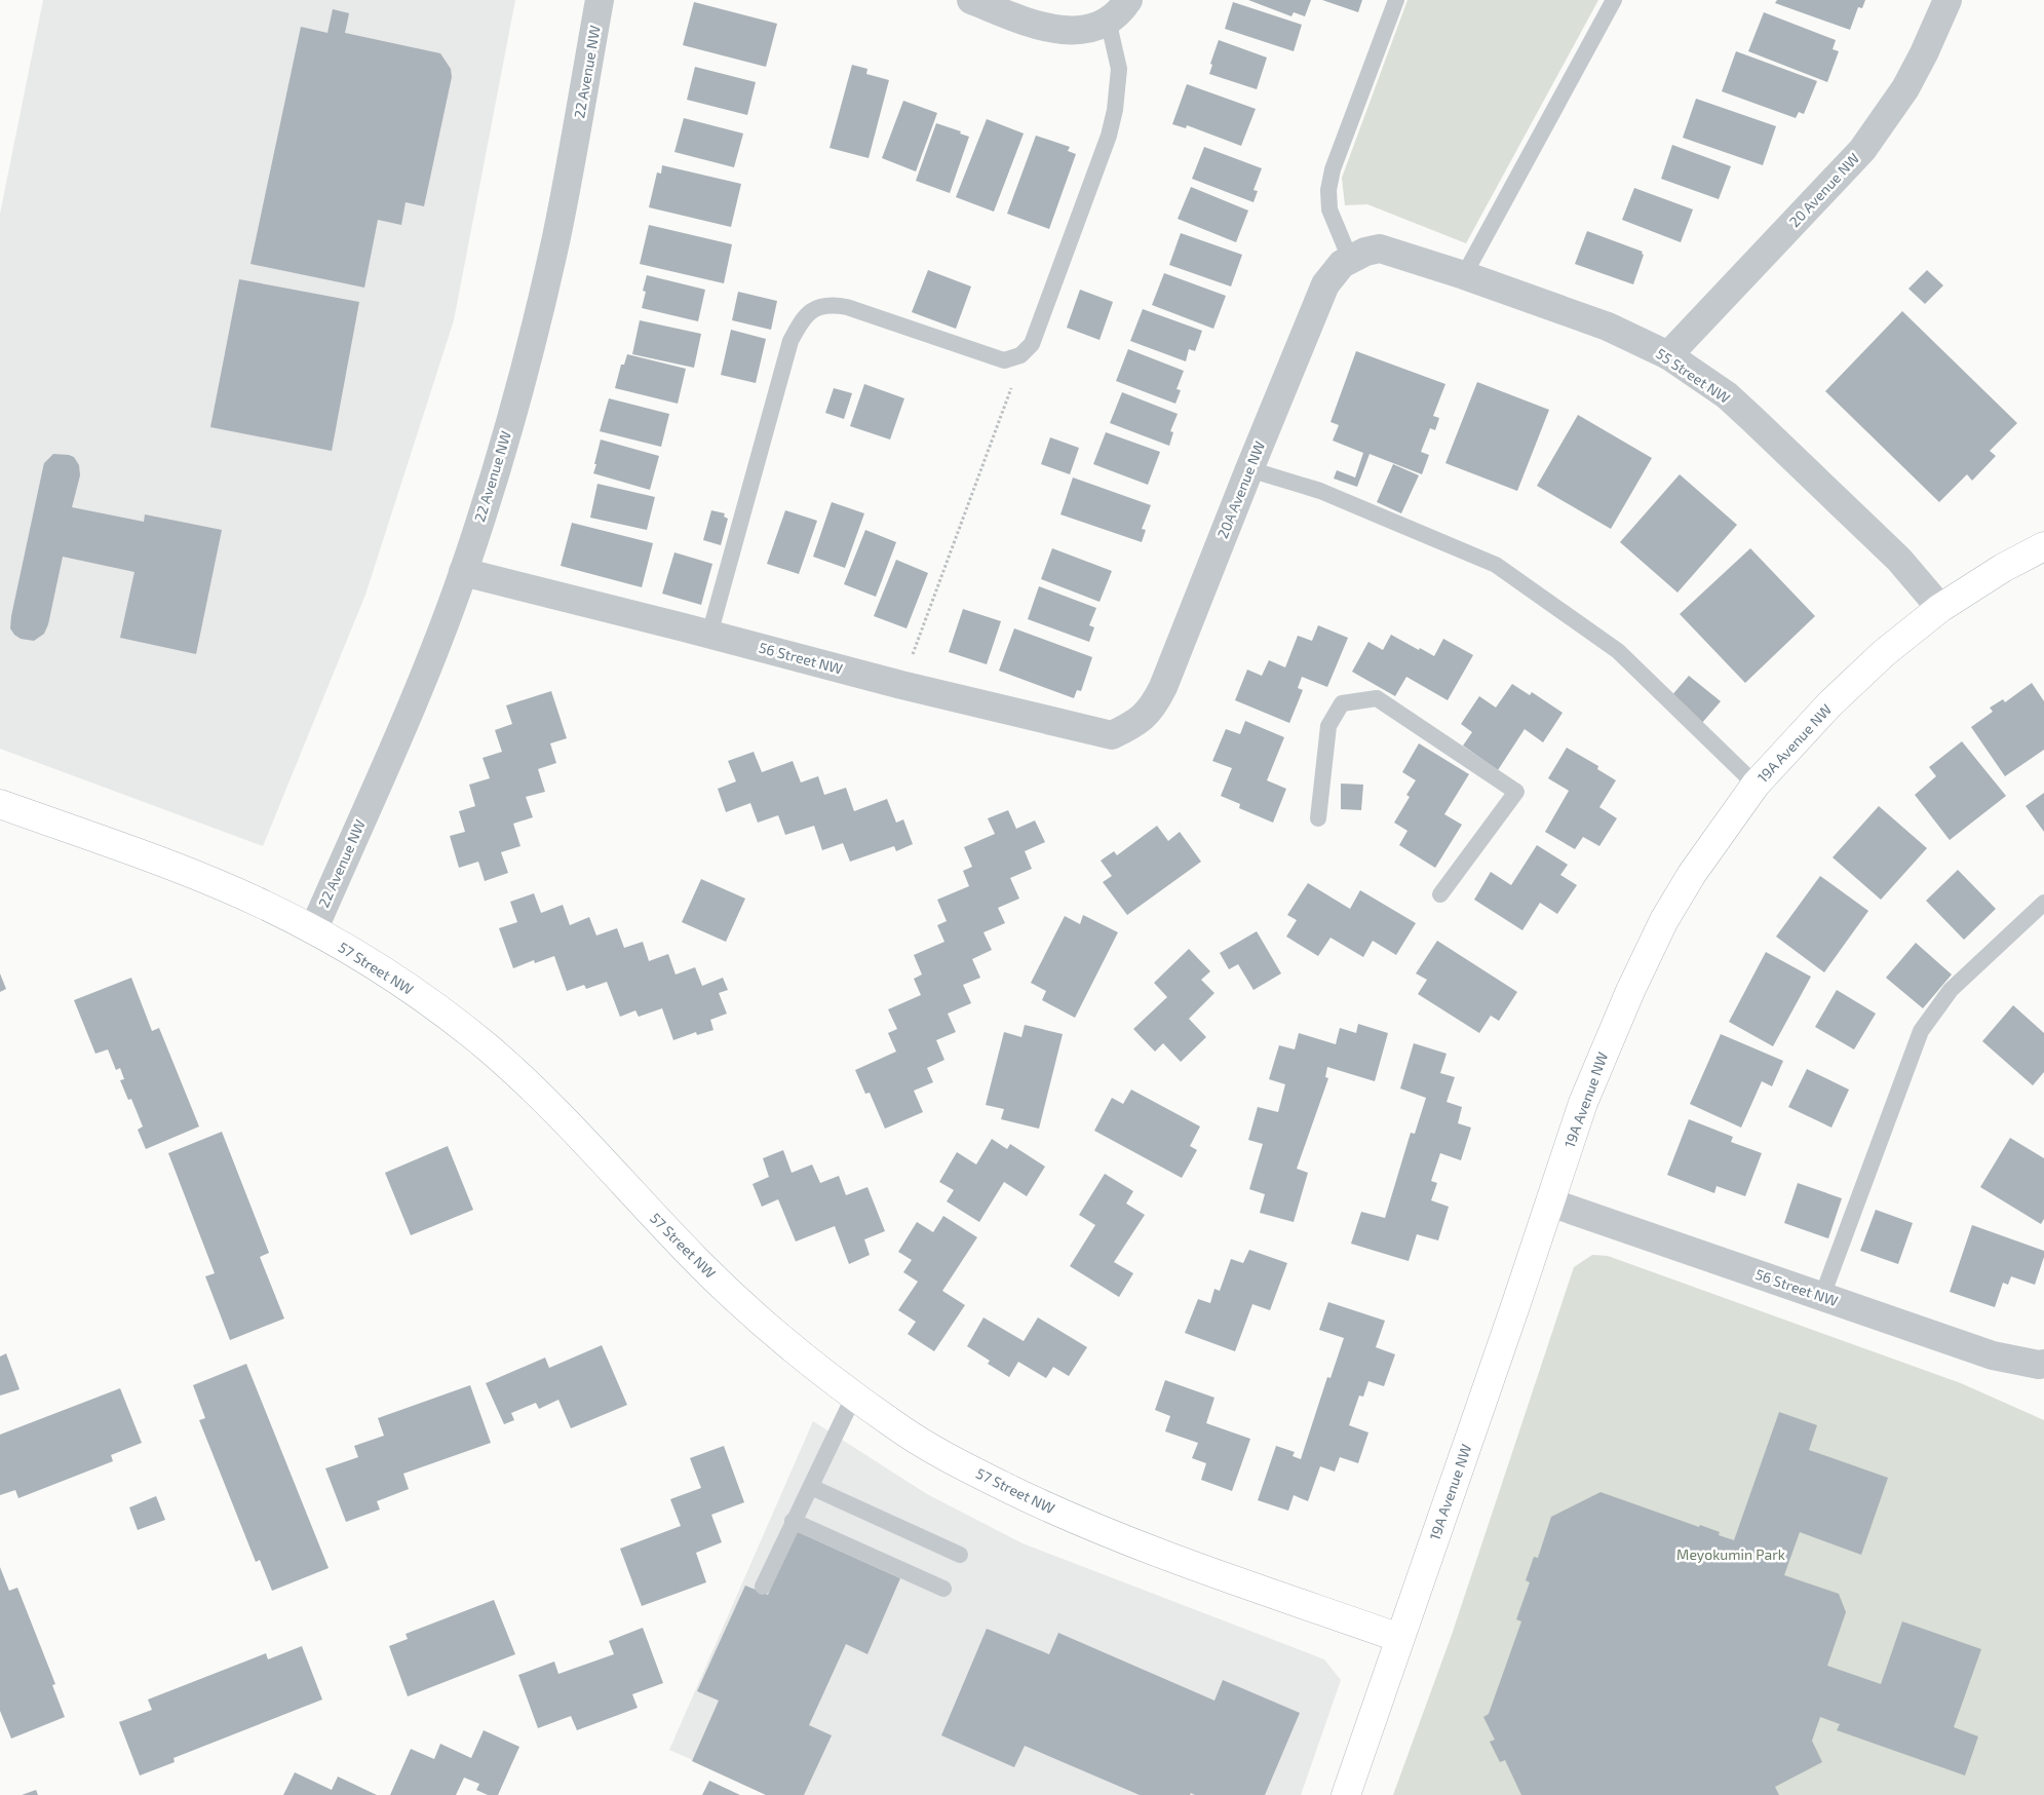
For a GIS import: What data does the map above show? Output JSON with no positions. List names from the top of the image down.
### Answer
{
  "streets": {
    "street": [
      "22 Avenue NW",
      "20 Avenue NW",
      "55 Street NW",
      "20A Avenue NW",
      "56 Street NW",
      "19A Avenue NW",
      "57 Street NW"
    ]
  },
  "crossings": [
    ["22 Avenue NW", "56 Street NW"],
    ["22 Avenue NW", "57 Street NW"],
    ["20 Avenue NW", "55 Street NW"],
    ["55 Street NW", "20A Avenue NW"],
    ["55 Street NW", "19A Avenue NW"],
    ["20A Avenue NW", "56 Street NW"],
    ["56 Street NW", "19A Avenue NW"],
    ["19A Avenue NW", "57 Street NW"]
  ],
  "parks": ["Meyokumin Park"]
}
